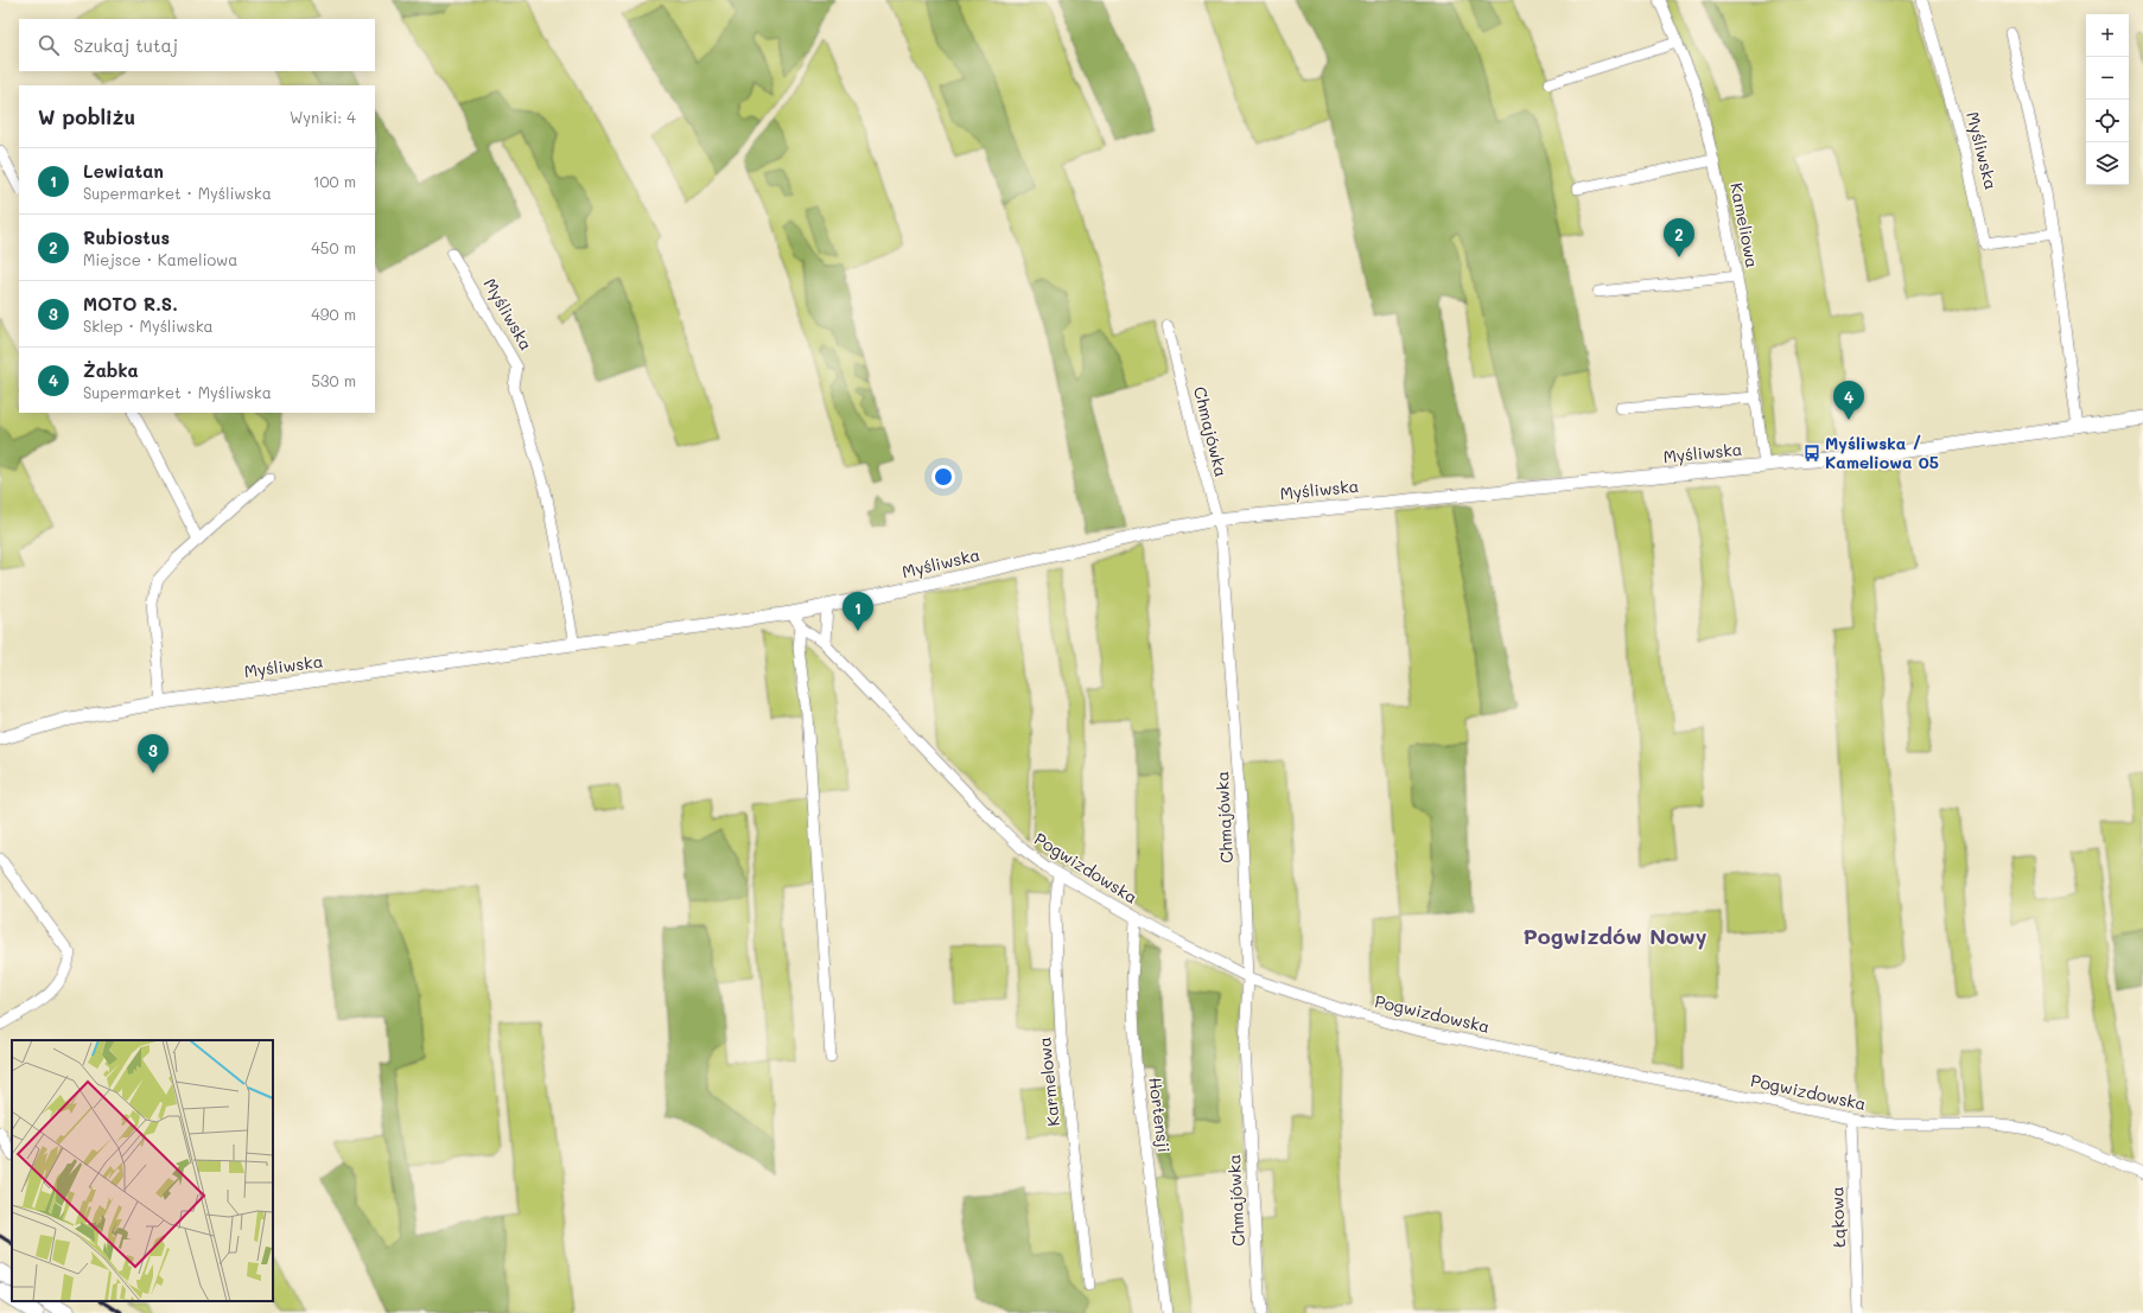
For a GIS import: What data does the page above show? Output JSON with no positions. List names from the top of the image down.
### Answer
{
  "streets": {
    "street": [
      "Myśliwska",
      "Kameliowa",
      "Chmajówka",
      "Pogwizdowska",
      "Karmelowa",
      "Hortensji",
      "Łąkowa"
    ]
  },
  "crossings": [
    ["Myśliwska", "Kameliowa"],
    ["Myśliwska", "Chmajówka"],
    ["Myśliwska", "Pogwizdowska"],
    ["Chmajówka", "Pogwizdowska"],
    ["Pogwizdowska", "Karmelowa"],
    ["Pogwizdowska", "Hortensji"],
    ["Pogwizdowska", "Łąkowa"]
  ],
  "districts": ["Pogwizdów Nowy"],
  "places": {
    "bus stop": ["Myśliwska / Kameliowa 05"]
  },
  "page": {
    "map_buttons": ["+", "−"],
    "search": "Szukaj tutaj",
    "heading": ["W pobliżu", "Wyniki: 4"],
    "list": [
      {
        "mark": "1",
        "name": "Lewiatan",
        "note": "Supermarket · Myśliwska",
        "value": "100 m"
      },
      {
        "mark": "2",
        "name": "Rubiostus",
        "note": "Miejsce · Kameliowa",
        "value": "450 m"
      },
      {
        "mark": "3",
        "name": "MOTO R.S.",
        "note": "Sklep · Myśliwska",
        "value": "490 m"
      },
      {
        "mark": "4",
        "name": "Żabka",
        "note": "Supermarket · Myśliwska",
        "value": "530 m"
      }
    ],
    "pins": [
      "2",
      "4",
      "1",
      "3"
    ]
  }
}
